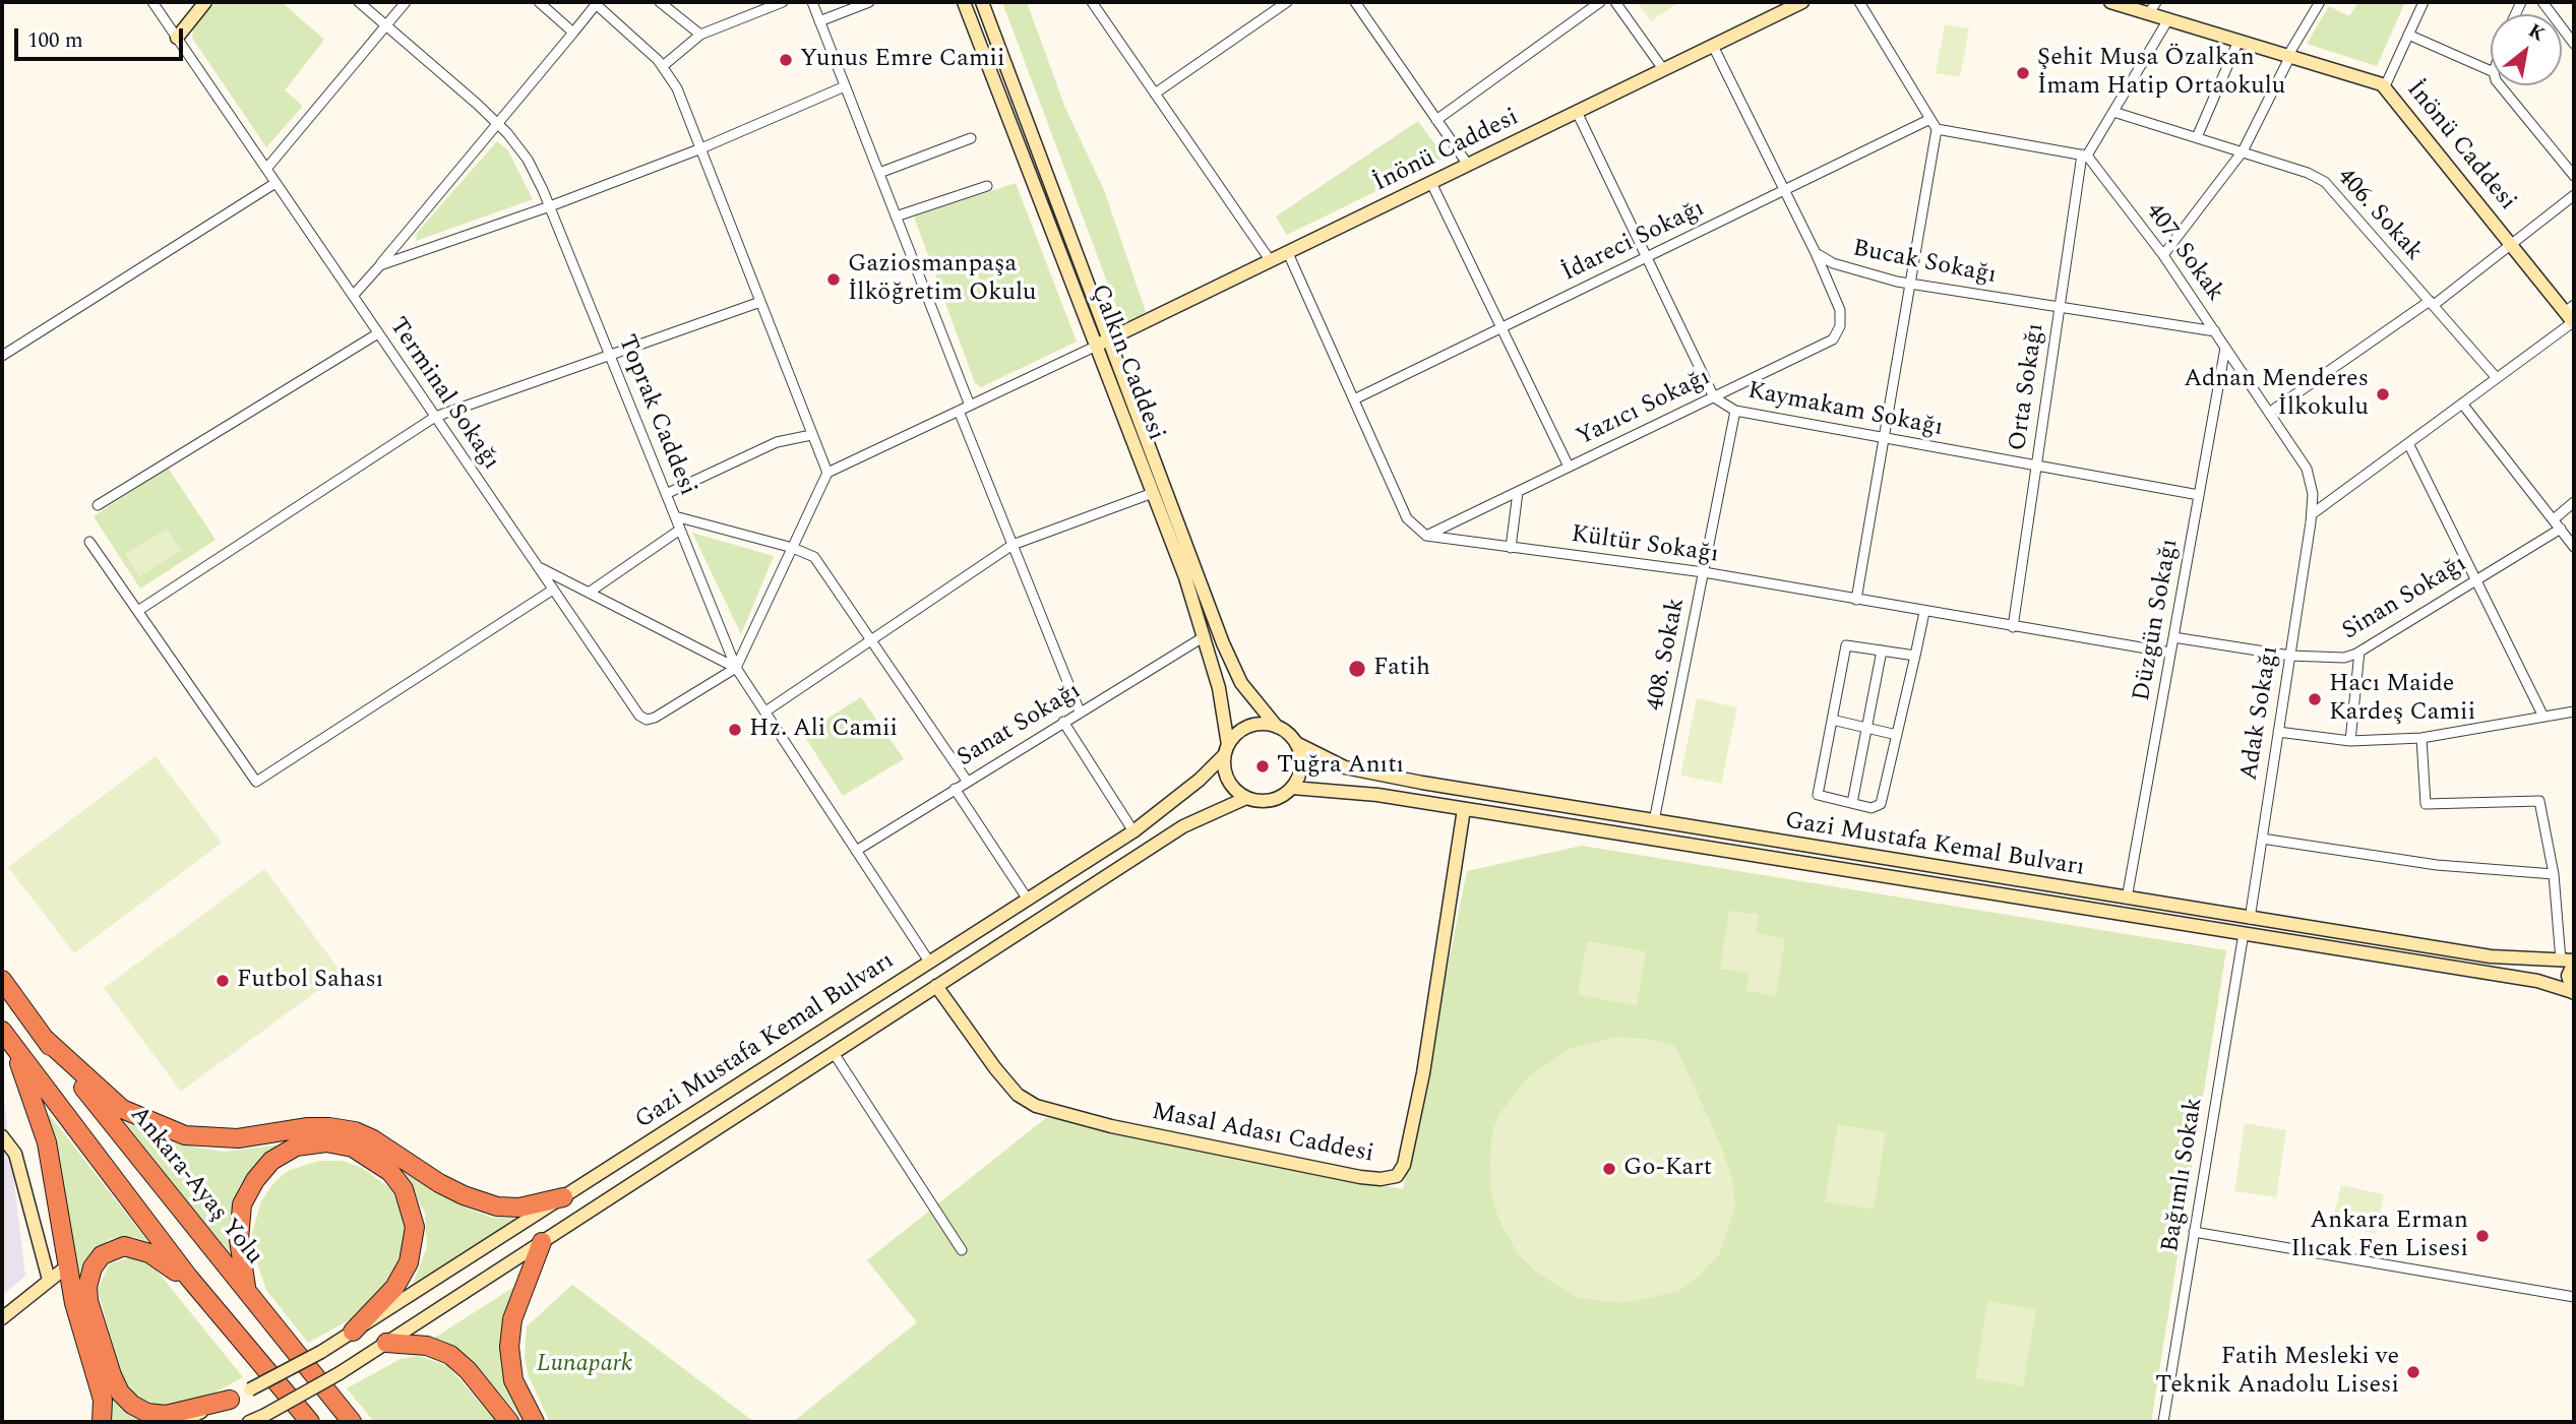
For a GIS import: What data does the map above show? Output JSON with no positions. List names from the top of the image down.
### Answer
{
  "streets": {
    "highway": ["Ankara-Ayaş Yolu"],
    "main road": [
      "İnönü Caddesi",
      "Çalkın Caddesi",
      "Gazi Mustafa Kemal Bulvarı",
      "Masal Adası Caddesi"
    ],
    "street": [
      "406. Sokak",
      "İdareci Sokağı",
      "407. Sokak",
      "Bucak Sokağı",
      "Orta Sokağı",
      "Terminal Sokağı",
      "Yazıcı Sokağı",
      "Kaymakam Sokağı",
      "Toprak Caddesi",
      "Kültür Sokağı",
      "Sinan Sokağı",
      "Düzgün Sokağı",
      "408. Sokak",
      "Adak Sokağı",
      "Sanat Sokağı",
      "Bağımlı Sokak"
    ]
  },
  "crossings": [
    ["İnönü Caddesi", "Bucak Sokağı"],
    ["İnönü Caddesi", "Çalkın Caddesi"],
    ["İnönü Caddesi", "Kaymakam Sokağı"],
    ["İdareci Sokağı", "Bucak Sokağı"],
    ["İdareci Sokağı", "Kaymakam Sokağı"],
    ["407. Sokak", "Bucak Sokağı"],
    ["407. Sokak", "Orta Sokağı"],
    ["407. Sokak", "Düzgün Sokağı"],
    ["407. Sokak", "Adak Sokağı"],
    ["Bucak Sokağı", "Orta Sokağı"],
    ["Bucak Sokağı", "Yazıcı Sokağı"],
    ["Çalkın Caddesi", "Sanat Sokağı"],
    ["Çalkın Caddesi", "Gazi Mustafa Kemal Bulvarı"],
    ["Orta Sokağı", "Kaymakam Sokağı"],
    ["Orta Sokağı", "Kültür Sokağı"],
    ["Yazıcı Sokağı", "Kaymakam Sokağı"],
    ["Yazıcı Sokağı", "Kültür Sokağı"],
    ["Kaymakam Sokağı", "Düzgün Sokağı"],
    ["Kaymakam Sokağı", "408. Sokak"],
    ["Toprak Caddesi", "Sanat Sokağı"],
    ["Kültür Sokağı", "Düzgün Sokağı"],
    ["Kültür Sokağı", "408. Sokak"],
    ["Sinan Sokağı", "Düzgün Sokağı"],
    ["Sinan Sokağı", "Adak Sokağı"],
    ["Düzgün Sokağı", "Gazi Mustafa Kemal Bulvarı"],
    ["408. Sokak", "Gazi Mustafa Kemal Bulvarı"],
    ["Adak Sokağı", "Gazi Mustafa Kemal Bulvarı"],
    ["Gazi Mustafa Kemal Bulvarı", "Masal Adası Caddesi"],
    ["Gazi Mustafa Kemal Bulvarı", "Bağımlı Sokak"]
  ],
  "parks": ["Lunapark"],
  "places": [
    "Yunus Emre Camii",
    "Şehit Musa Özalkan İmam Hatip Ortaokulu",
    "Gaziosmanpaşa İlköğretim Okulu",
    "Adnan Menderes İlkokulu",
    "Fatih",
    "Hacı Maide Kardeş Camii",
    "Hz. Ali Camii",
    "Tuğra Anıtı",
    "Futbol Sahası",
    "Go-Kart",
    "Ankara Erman Ilıcak Fen Lisesi",
    "Fatih Mesleki ve Teknik Anadolu Lisesi"
  ],
  "scale_bar": "100 m",
  "north": "top right"
}
